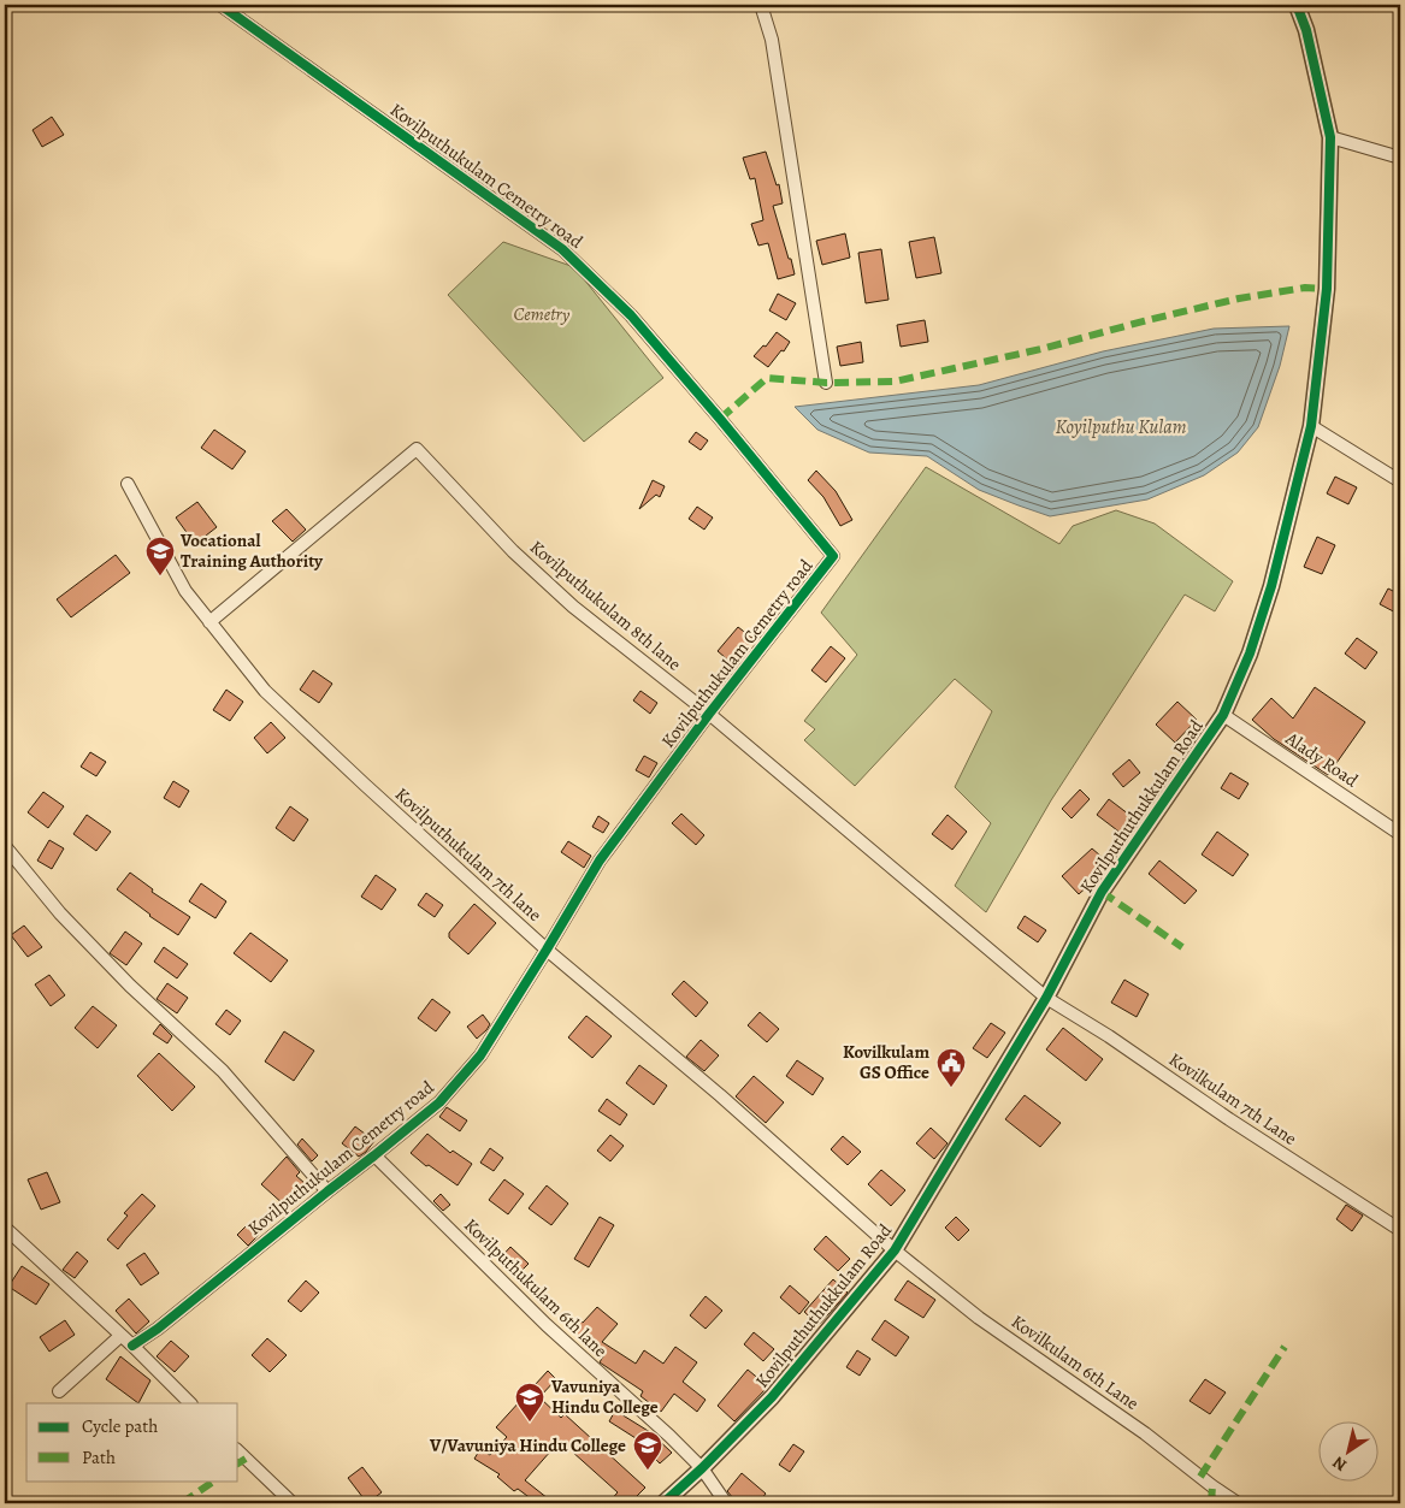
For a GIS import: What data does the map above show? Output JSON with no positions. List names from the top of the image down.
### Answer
{
  "streets": {
    "street": [
      "Kovilputhukulam Cemetry road",
      "Kovilputhukulam 8th lane",
      "Alady Road",
      "Kovilputhuthukkulam Road",
      "Kovilputhukulam 7th lane",
      "Kovilkulam 7th Lane",
      "Kovilputhukulam 6th lane",
      "Kovilkulam 6th Lane"
    ]
  },
  "crossings": [
    ["Kovilputhukulam Cemetry road", "Kovilputhukulam 8th lane"],
    ["Kovilputhukulam Cemetry road", "Kovilputhukulam 7th lane"],
    ["Kovilputhukulam Cemetry road", "Kovilputhukulam 6th lane"],
    ["Kovilputhukulam 8th lane", "Kovilputhuthukkulam Road"],
    ["Kovilputhukulam 8th lane", "Kovilputhukulam 7th lane"],
    ["Kovilputhukulam 8th lane", "Kovilkulam 7th Lane"],
    ["Alady Road", "Kovilputhuthukkulam Road"],
    ["Kovilputhuthukkulam Road", "Kovilputhukulam 7th lane"],
    ["Kovilputhuthukkulam Road", "Kovilkulam 7th Lane"],
    ["Kovilputhuthukkulam Road", "Kovilputhukulam 6th lane"],
    ["Kovilputhuthukkulam Road", "Kovilkulam 6th Lane"],
    ["Kovilputhukulam 7th lane", "Kovilkulam 6th Lane"]
  ],
  "water": ["Koyilputhu Kulam"],
  "parks": ["Cemetry"],
  "places": {
    "school or university": ["Vocational Training Authority", "Vavuniya Hindu College", "V/Vavuniya Hindu College"],
    "public building": ["Kovilkulam GS Office"]
  },
  "legend": ["Cycle path", "Path"],
  "north": "bottom left"
}
